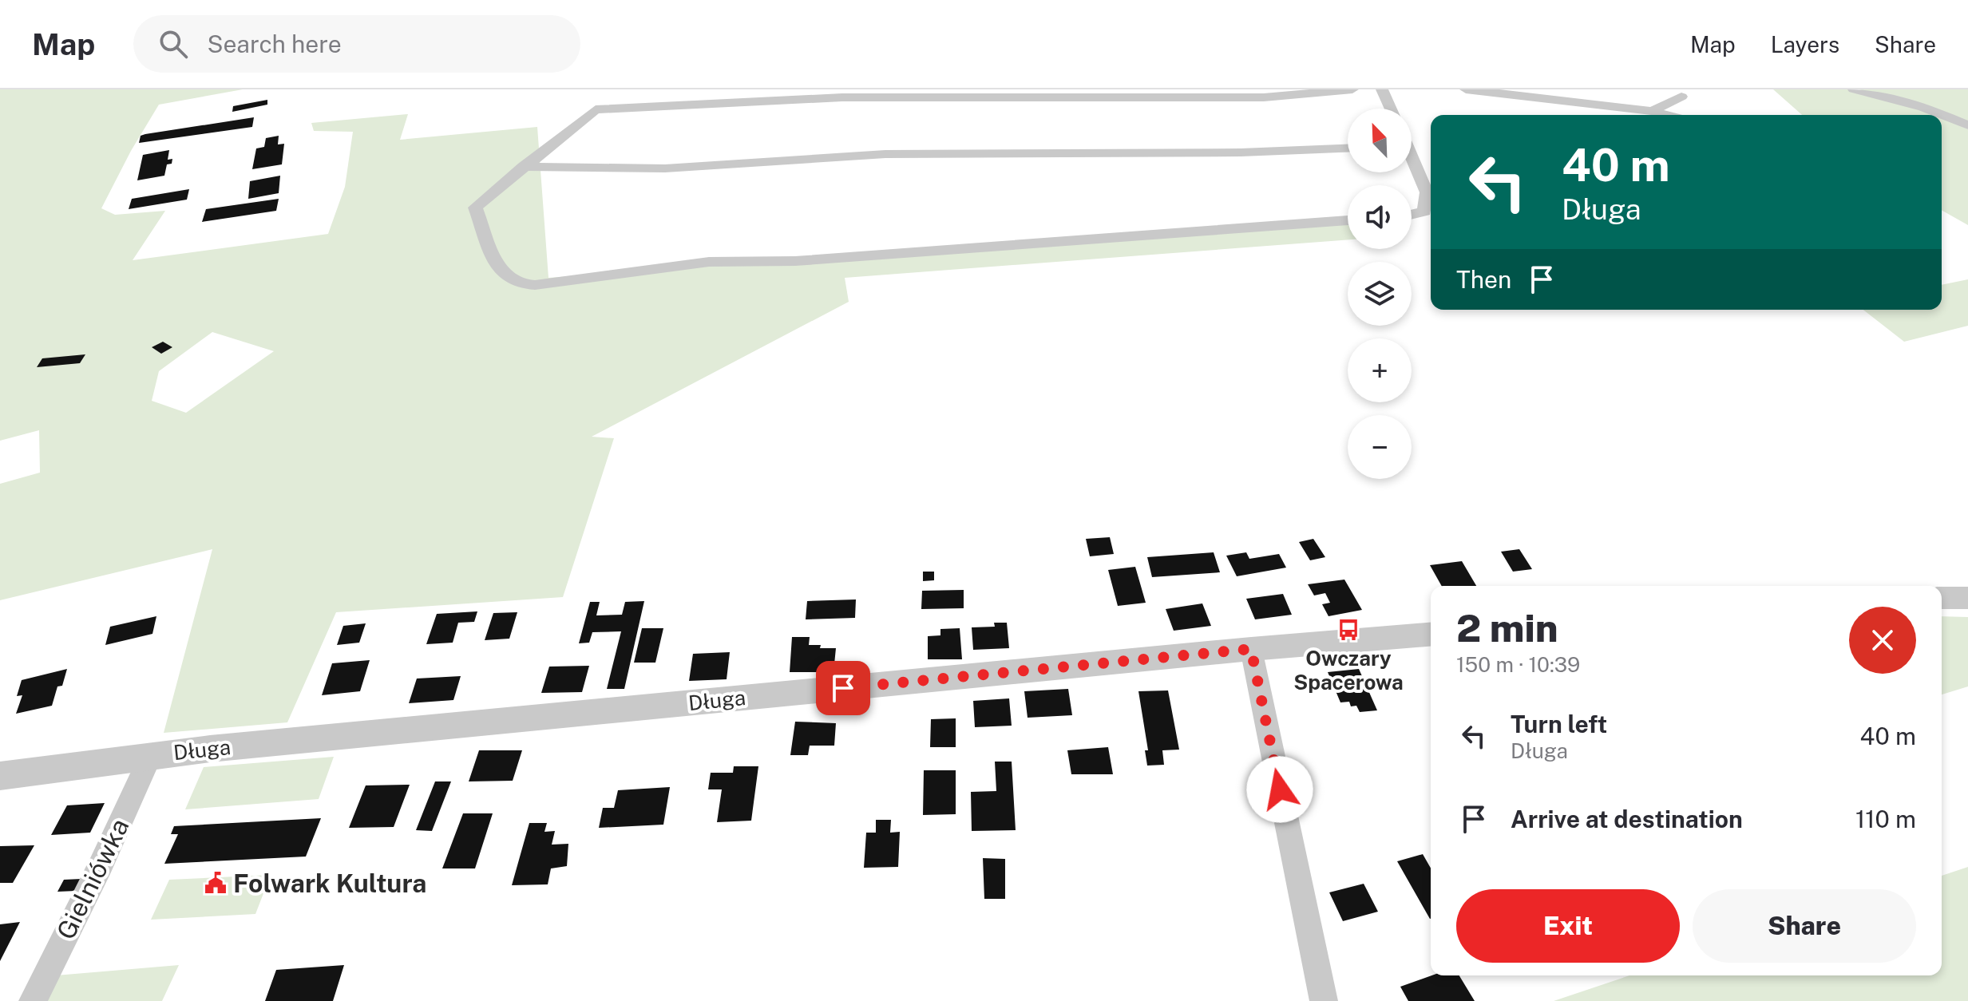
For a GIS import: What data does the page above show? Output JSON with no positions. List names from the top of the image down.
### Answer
{
  "streets": {
    "street": ["Długa", "Gielniówka"]
  },
  "crossings": [
    ["Długa", "Gielniówka"]
  ],
  "places": {
    "bus stop": ["Owczary Spacerowa"],
    "public building": ["Folwark Kultura"]
  },
  "north": "top left",
  "page": {
    "header": "Map",
    "search": "Search here",
    "nav": ["Map", "Layers", "Share"],
    "map_buttons": ["+", "−"],
    "turn": ["40 m", "Długa"],
    "then": "Then",
    "heading": ["2 min", "150 m · 10:39"],
    "list": [
      {
        "name": "Turn left",
        "note": "Długa",
        "value": "40 m"
      },
      {
        "name": "Arrive at destination",
        "value": "110 m"
      }
    ],
    "buttons": ["Exit", "Share"]
  }
}
